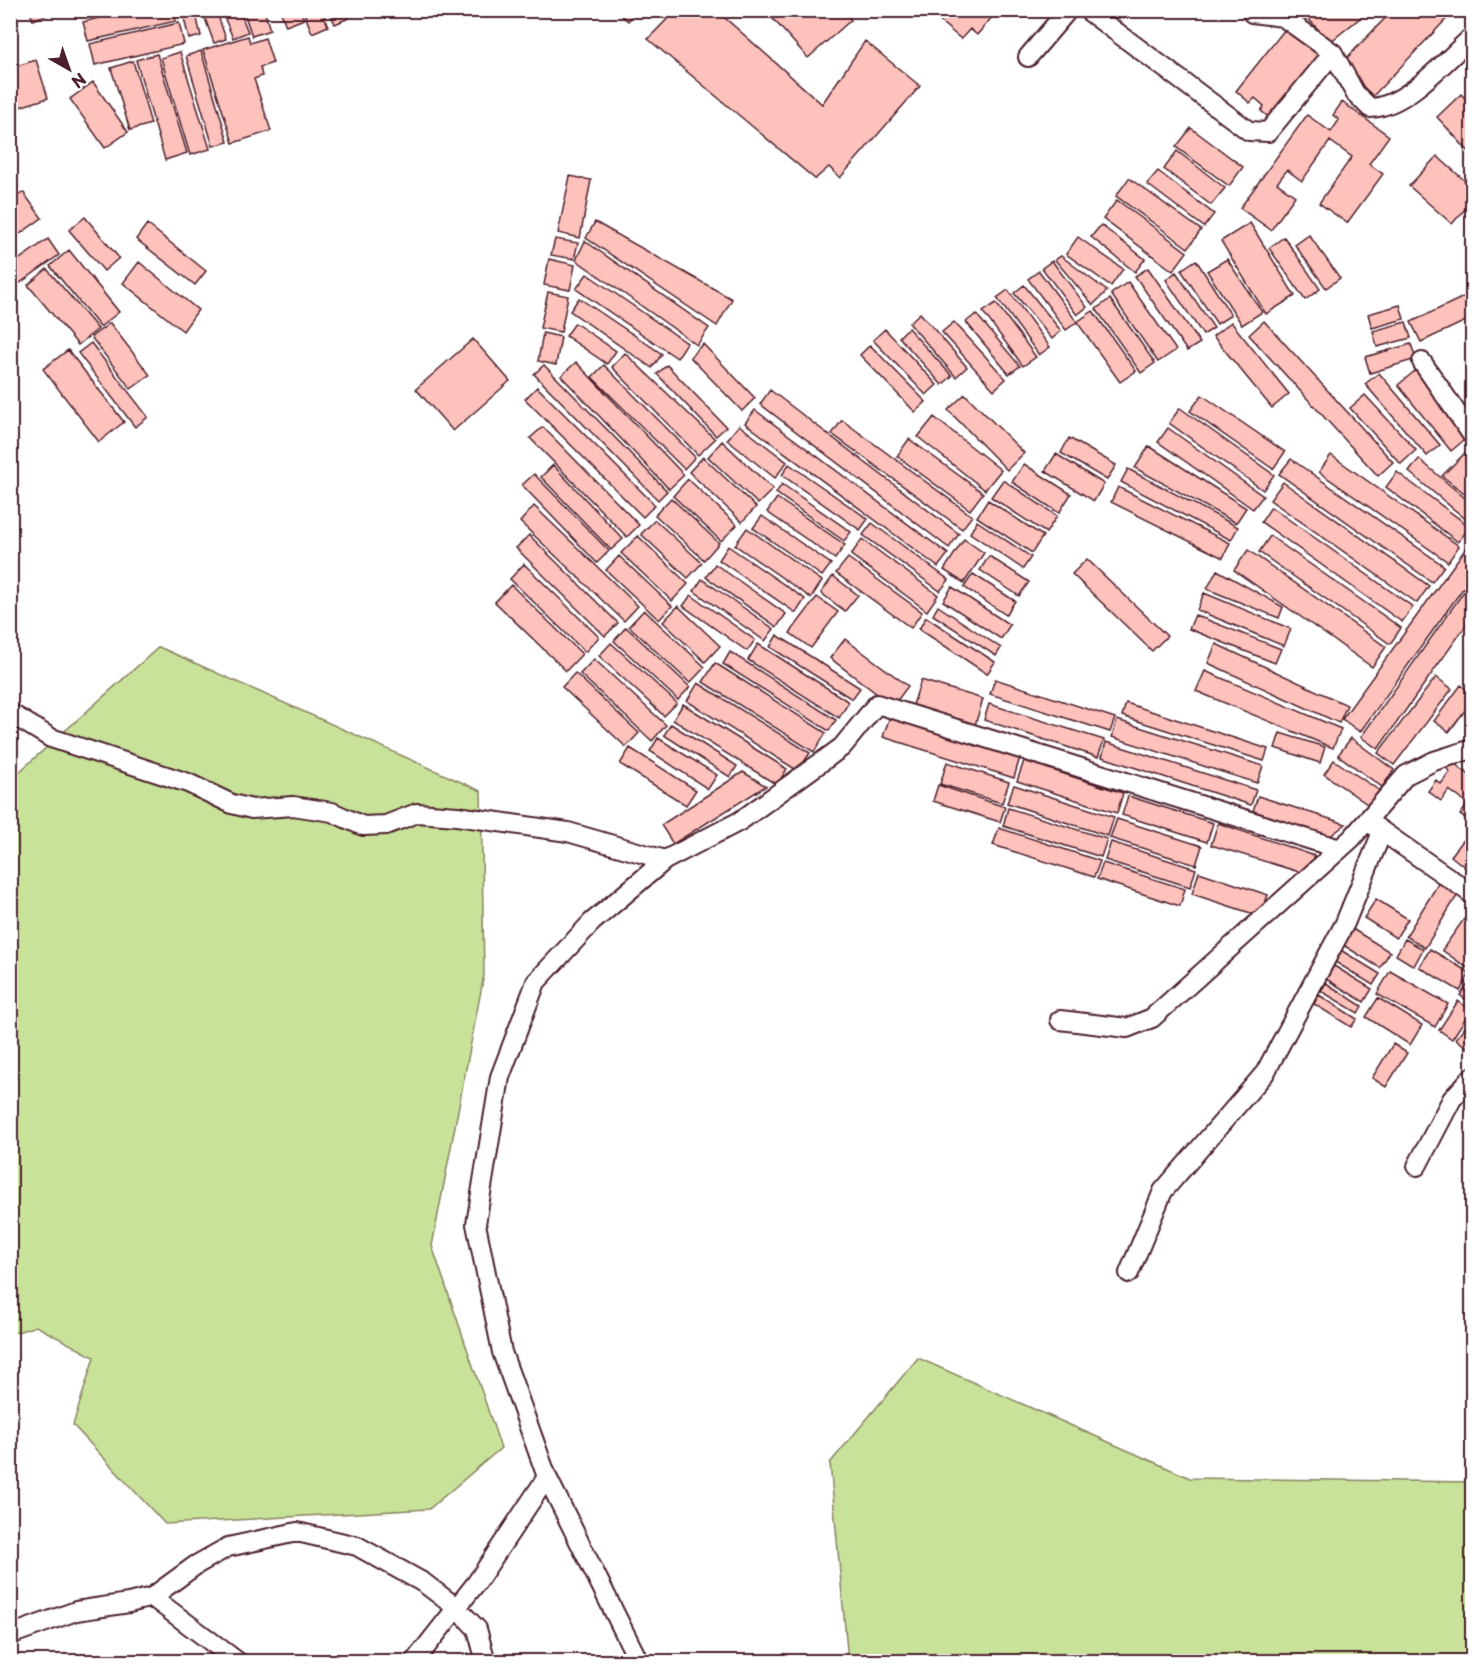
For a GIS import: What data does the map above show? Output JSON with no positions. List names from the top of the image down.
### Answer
{
  "north": "bottom right"
}
